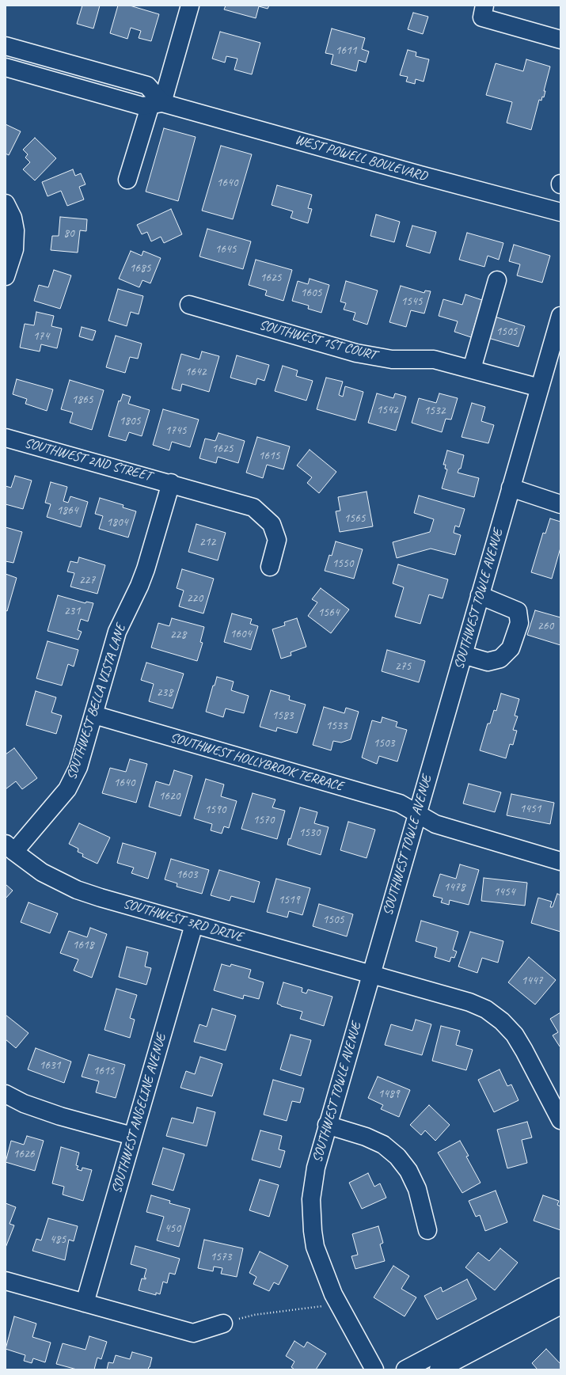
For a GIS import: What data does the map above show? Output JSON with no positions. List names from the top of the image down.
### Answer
{
  "streets": {
    "street": [
      "WEST POWELL BOULEVARD",
      "SOUTHWEST 1ST COURT",
      "SOUTHWEST 2ND STREET",
      "SOUTHWEST TOWLE AVENUE",
      "SOUTHWEST BELLA VISTA LANE",
      "SOUTHWEST HOLLYBROOK TERRACE",
      "SOUTHWEST 3RD DRIVE",
      "SOUTHWEST ANGELINE AVENUE"
    ]
  },
  "crossings": [
    ["SOUTHWEST 1ST COURT", "SOUTHWEST TOWLE AVENUE"],
    ["SOUTHWEST 2ND STREET", "SOUTHWEST BELLA VISTA LANE"],
    ["SOUTHWEST TOWLE AVENUE", "SOUTHWEST HOLLYBROOK TERRACE"],
    ["SOUTHWEST TOWLE AVENUE", "SOUTHWEST 3RD DRIVE"],
    ["SOUTHWEST BELLA VISTA LANE", "SOUTHWEST HOLLYBROOK TERRACE"],
    ["SOUTHWEST BELLA VISTA LANE", "SOUTHWEST 3RD DRIVE"],
    ["SOUTHWEST 3RD DRIVE", "SOUTHWEST ANGELINE AVENUE"]
  ],
  "house_numbers": [
    "1611",
    "1640",
    "80",
    "1645",
    "1685",
    "1625",
    "1605",
    "1545",
    "1505",
    "174",
    "1642",
    "1865",
    "1542",
    "1532",
    "1805",
    "1745",
    "1625",
    "1615",
    "1864",
    "1565",
    "1804",
    "212",
    "1550",
    "227",
    "220",
    "231",
    "1564",
    "260",
    "1604",
    "228",
    "275",
    "238",
    "1583",
    "1533",
    "1503",
    "1640",
    "1620",
    "1451",
    "1590",
    "1570",
    "1530",
    "1603",
    "1478",
    "1454",
    "1519",
    "1505",
    "1618",
    "1447",
    "1631",
    "1615",
    "1489",
    "1626",
    "450",
    "485",
    "1573"
  ]
}
